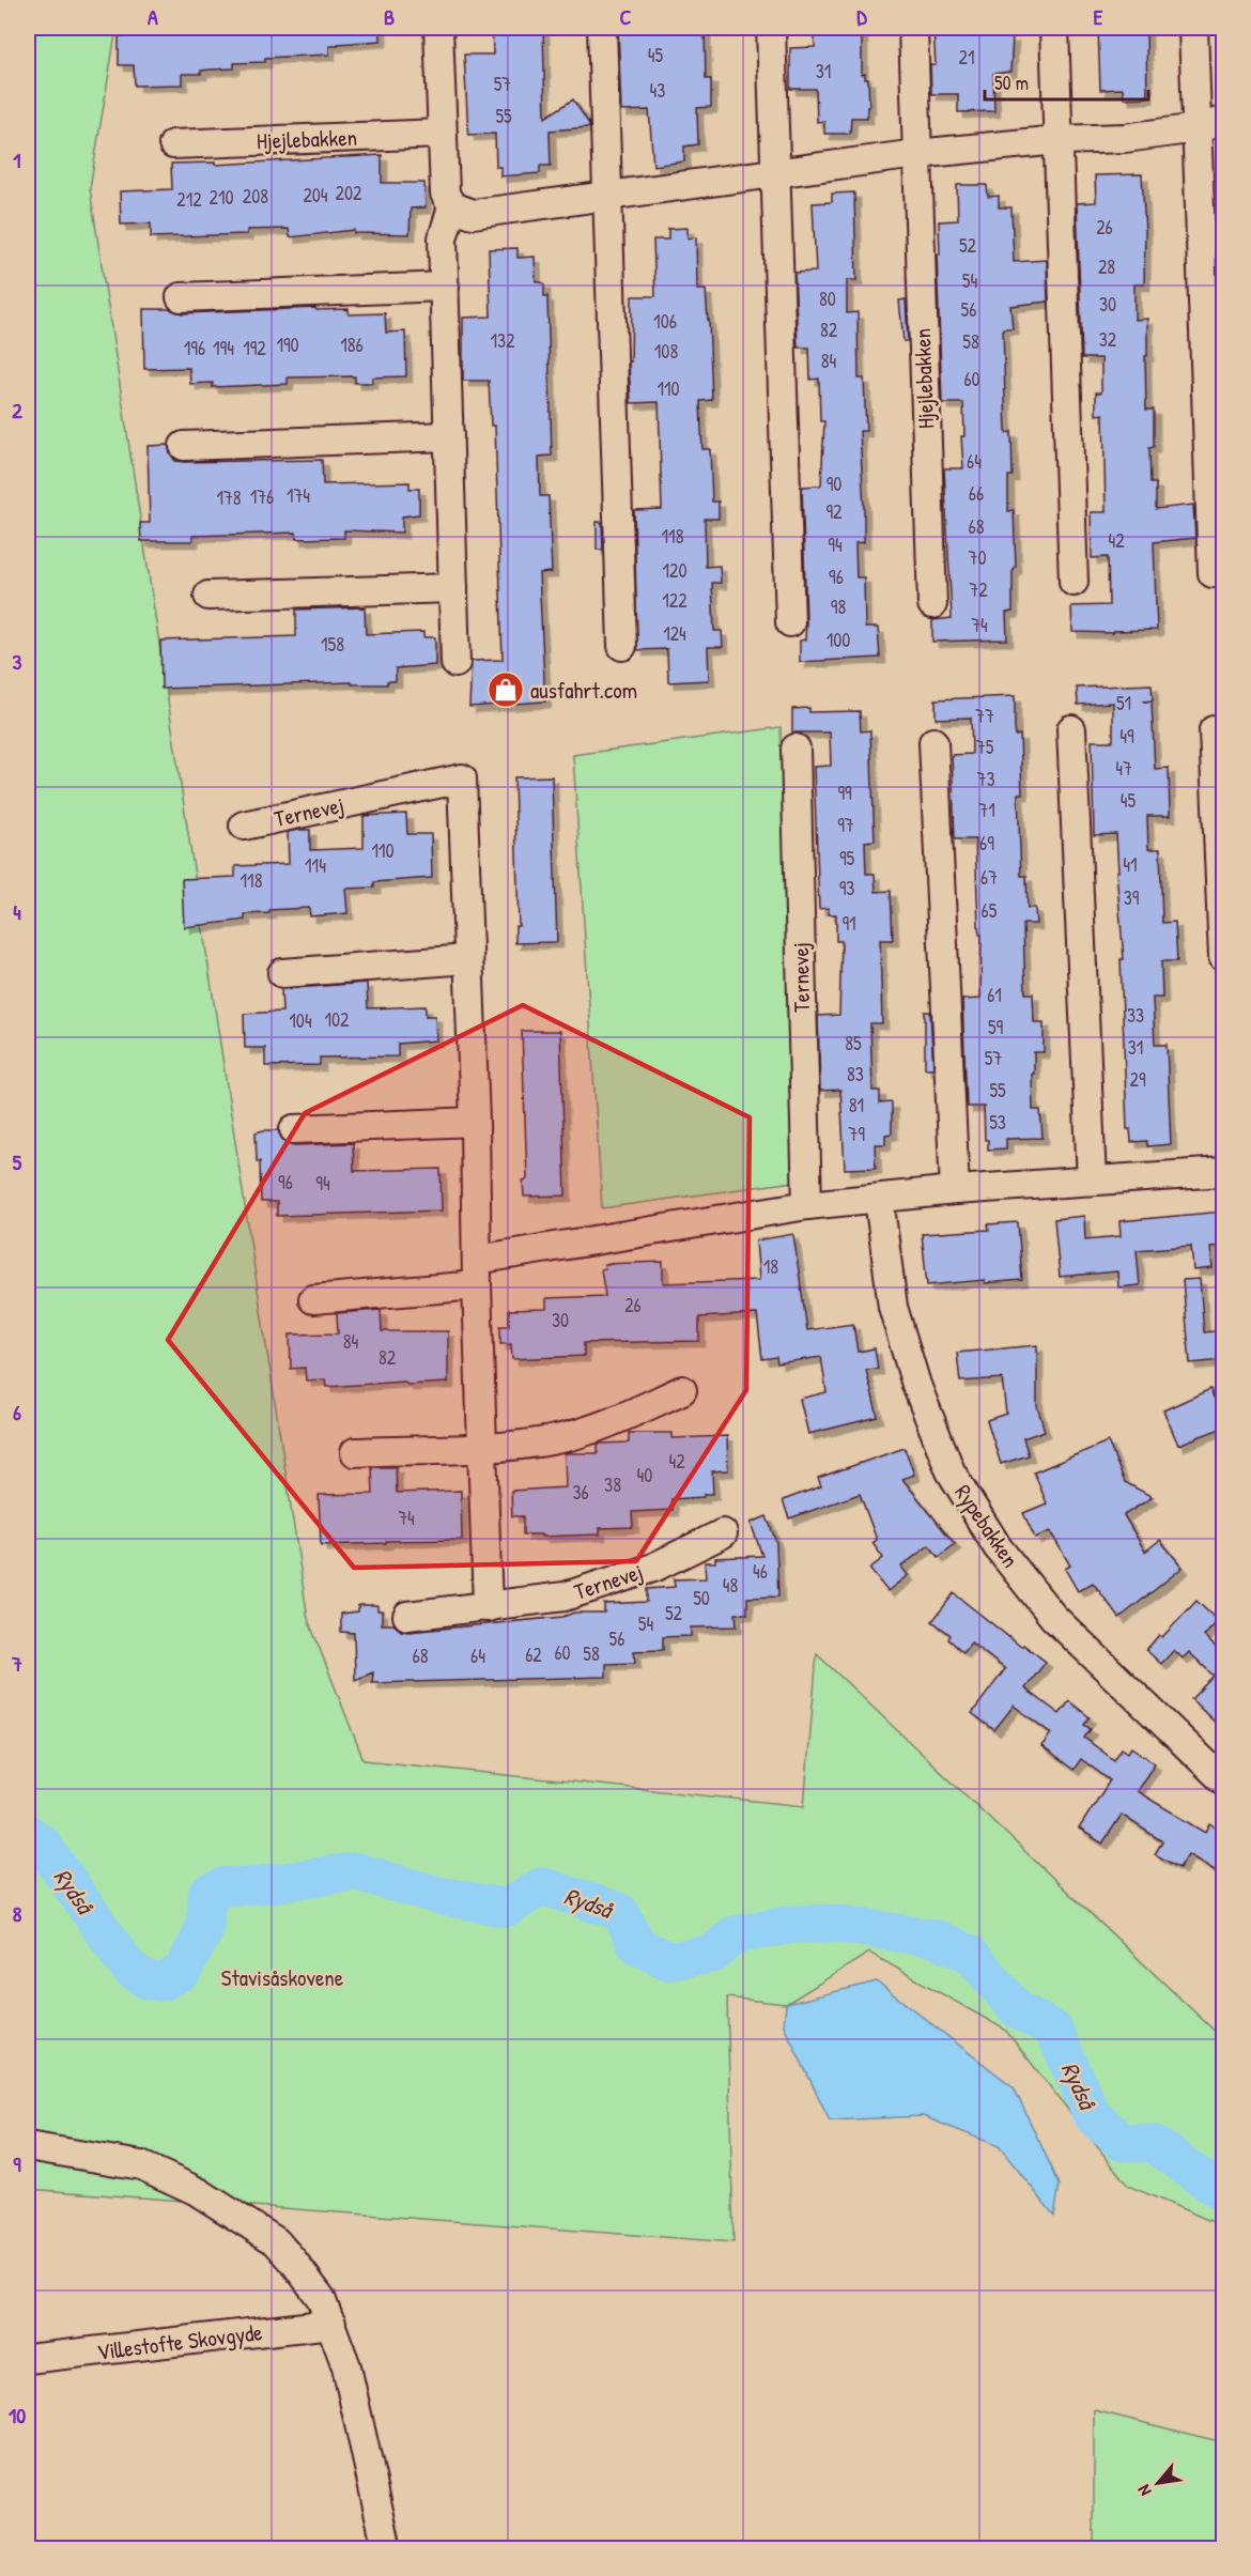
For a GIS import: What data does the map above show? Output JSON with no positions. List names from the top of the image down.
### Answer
{
  "streets": {
    "street": [
      "Hjejlebakken",
      "Ternevej",
      "Rypebakken",
      "Villestofte Skovgyde"
    ]
  },
  "water": ["Rydså"],
  "parks": ["Stavisåskovene"],
  "places": {
    "shop": ["ausfahrt.com"]
  },
  "house_numbers": [
    "45",
    "21",
    "31",
    "57",
    "43",
    "55",
    "202",
    "204",
    "208",
    "210",
    "212",
    "26",
    "52",
    "28",
    "54",
    "80",
    "30",
    "56",
    "106",
    "82",
    "32",
    "132",
    "58",
    "190",
    "186",
    "196",
    "194",
    "192",
    "108",
    "84",
    "60",
    "110",
    "64",
    "90",
    "66",
    "174",
    "176",
    "178",
    "92",
    "68",
    "118",
    "42",
    "94",
    "70",
    "120",
    "96",
    "72",
    "122",
    "98",
    "74",
    "124",
    "100",
    "158",
    "51",
    "77",
    "49",
    "75",
    "47",
    "73",
    "99",
    "45",
    "71",
    "97",
    "69",
    "110",
    "95",
    "41",
    "114",
    "67",
    "118",
    "93",
    "39",
    "65",
    "91",
    "61",
    "33",
    "102",
    "104",
    "59",
    "85",
    "31",
    "57",
    "83",
    "29",
    "55",
    "81",
    "53",
    "79",
    "96",
    "94",
    "18",
    "26",
    "30",
    "84",
    "82",
    "42",
    "40",
    "38",
    "36",
    "74",
    "46",
    "48",
    "50",
    "52",
    "54",
    "56",
    "60",
    "58",
    "62",
    "68",
    "64"
  ],
  "scale_bar": "50 m",
  "north": "bottom left",
  "grid": {
    "columns": [
      "A",
      "B",
      "C",
      "D",
      "E"
    ],
    "rows": [
      "1",
      "2",
      "3",
      "4",
      "5",
      "6",
      "7",
      "8",
      "9",
      "10"
    ]
  }
}
